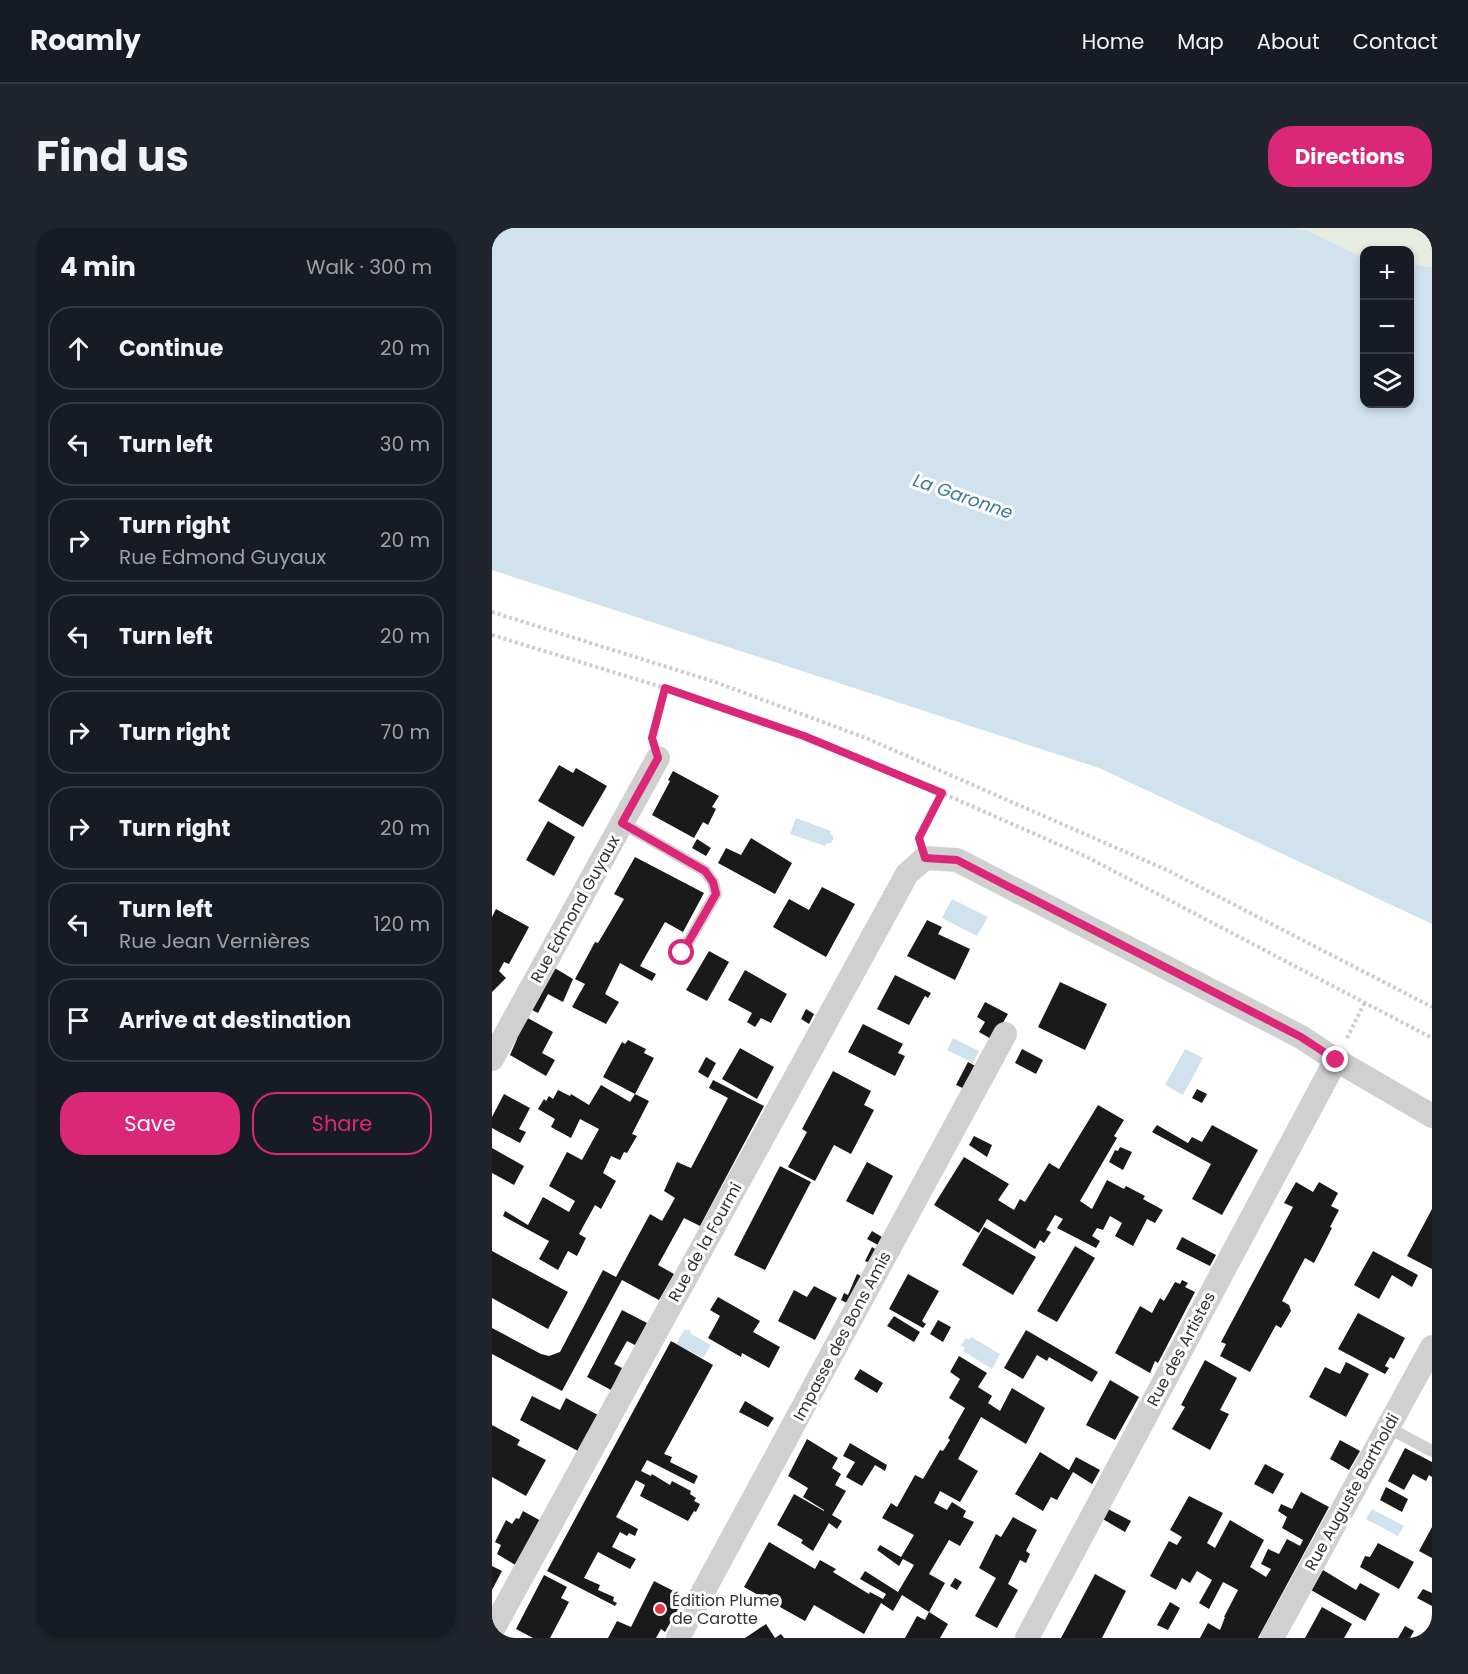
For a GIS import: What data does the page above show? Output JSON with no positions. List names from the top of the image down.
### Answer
{
  "streets": {
    "street": [
      "Rue Edmond Guyaux",
      "Rue de la Fourmi",
      "Impasse des Bons Amis",
      "Rue des Artistes",
      "Rue Auguste Bartholdi"
    ]
  },
  "water": ["La Garonne"],
  "places": ["Édition Plume de Carotte"],
  "page": {
    "header": "Roamly",
    "nav": [
      "Home",
      "Map",
      "About",
      "Contact"
    ],
    "title": "Find us",
    "buttons": [
      "Directions",
      ["Save", "Share"]
    ],
    "heading": ["4 min", "Walk · 300 m"],
    "map_buttons": ["+", "−"],
    "list": [
      ["Continue", "20 m"],
      ["Turn left", "30 m"],
      ["Turn right", "Rue Edmond Guyaux", "20 m"],
      ["Turn left", "20 m"],
      ["Turn right", "70 m"],
      ["Turn right", "20 m"],
      ["Turn left", "Rue Jean Vernières", "120 m"],
      "Arrive at destination"
    ]
  }
}
